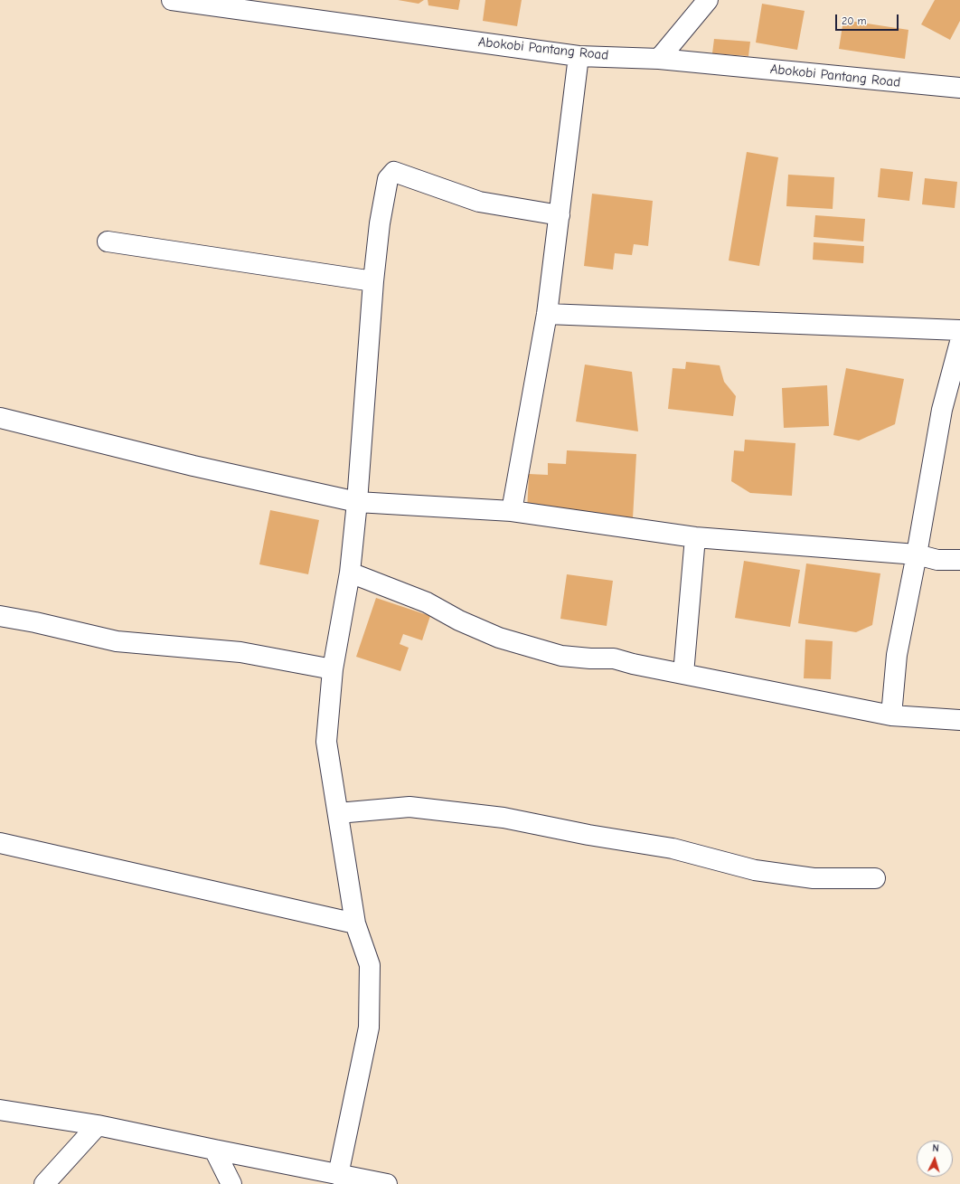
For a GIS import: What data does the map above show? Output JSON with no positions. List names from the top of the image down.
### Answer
{
  "streets": {
    "street": ["Abokobi Pantang Road"]
  },
  "scale_bar": "20 m",
  "north": "top"
}
